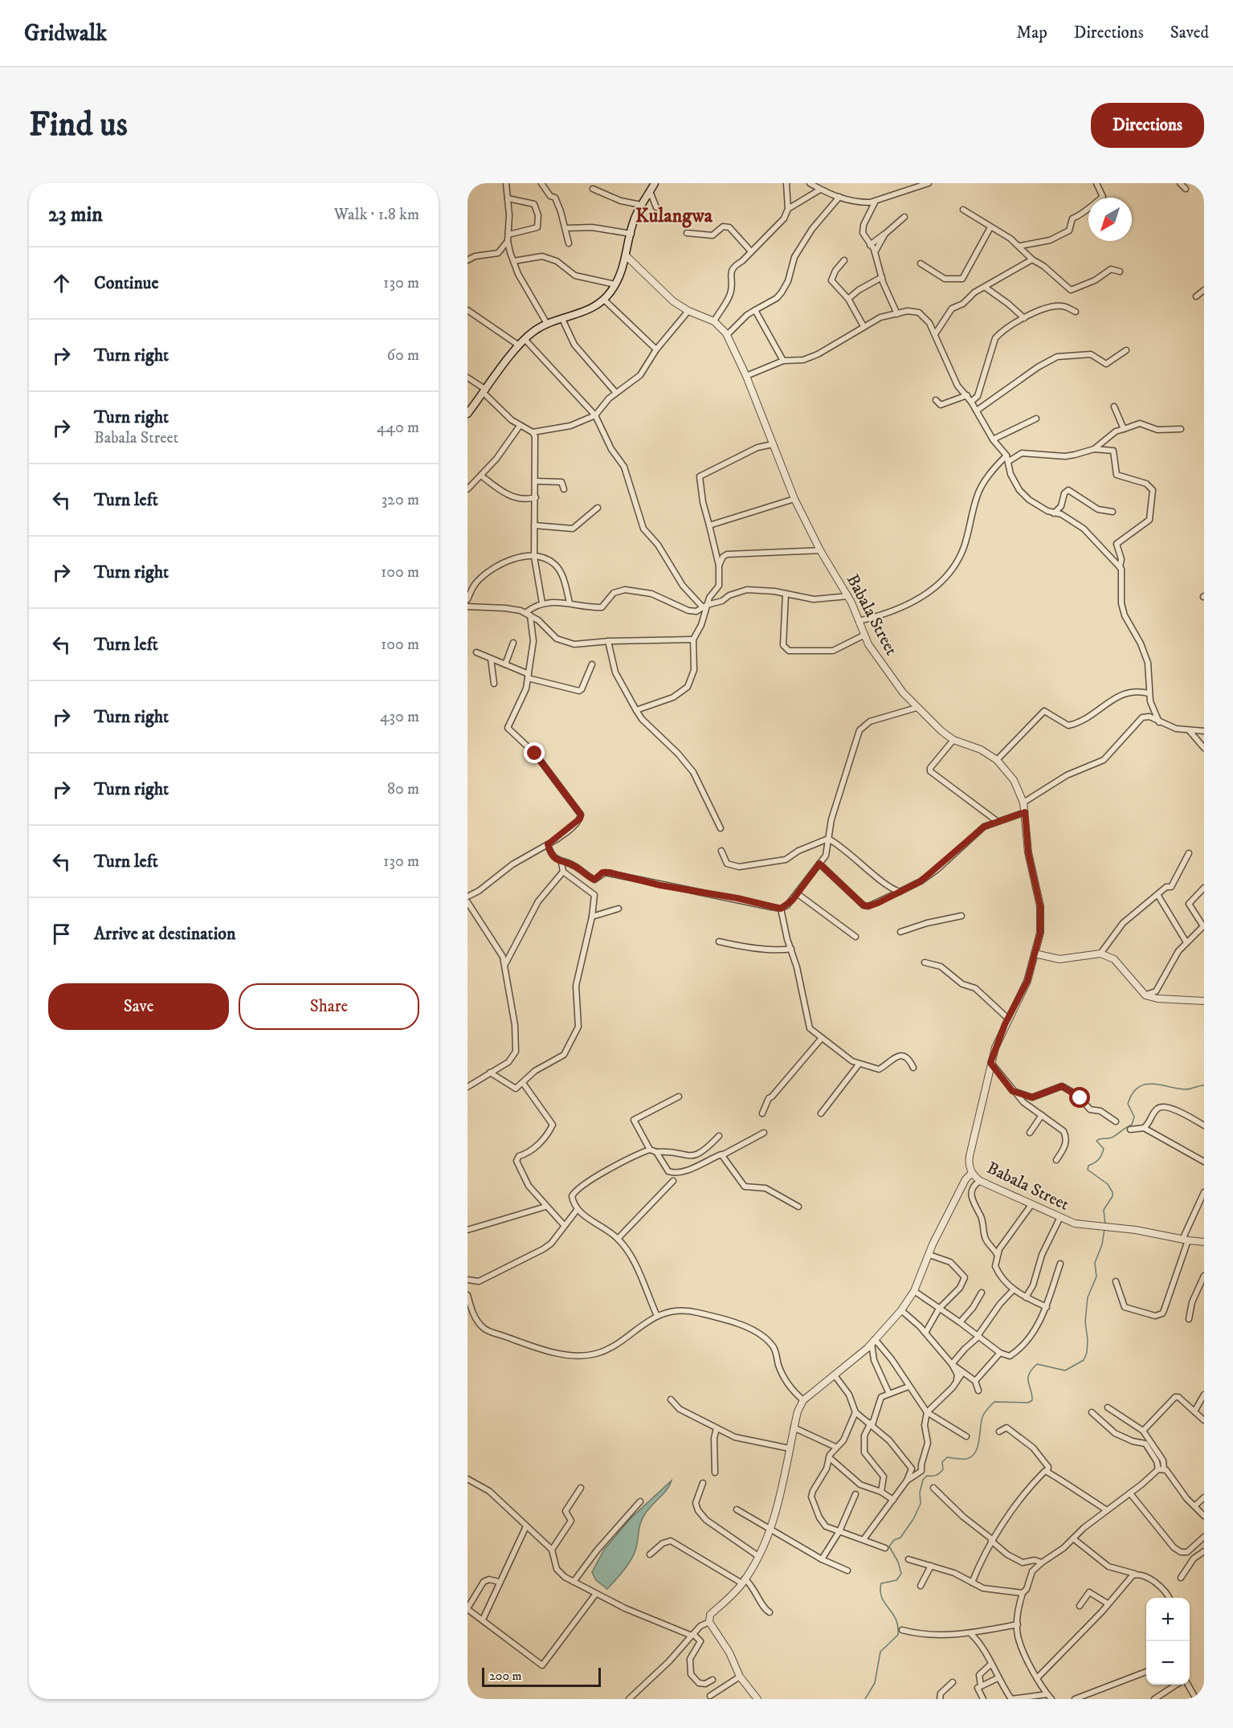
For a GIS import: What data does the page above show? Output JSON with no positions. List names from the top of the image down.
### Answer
{
  "streets": {
    "street": ["Babala Street"]
  },
  "districts": ["Kulangwa"],
  "scale_bar": "200 m",
  "north": "bottom left",
  "page": {
    "header": "Gridwalk",
    "nav": ["Map", "Directions", "Saved"],
    "buttons": [
      "Directions",
      ["Save", "Share"]
    ],
    "title": "Find us",
    "heading": ["23 min", "Walk · 1.8 km"],
    "list": [
      ["Continue", "130 m"],
      ["Turn right", "60 m"],
      ["Turn right", "Babala Street", "440 m"],
      ["Turn left", "320 m"],
      ["Turn right", "100 m"],
      ["Turn left", "100 m"],
      ["Turn right", "430 m"],
      ["Turn right", "80 m"],
      ["Turn left", "130 m"],
      "Arrive at destination"
    ],
    "map_buttons": ["+", "−"],
    "scale": "200 m"
  }
}
